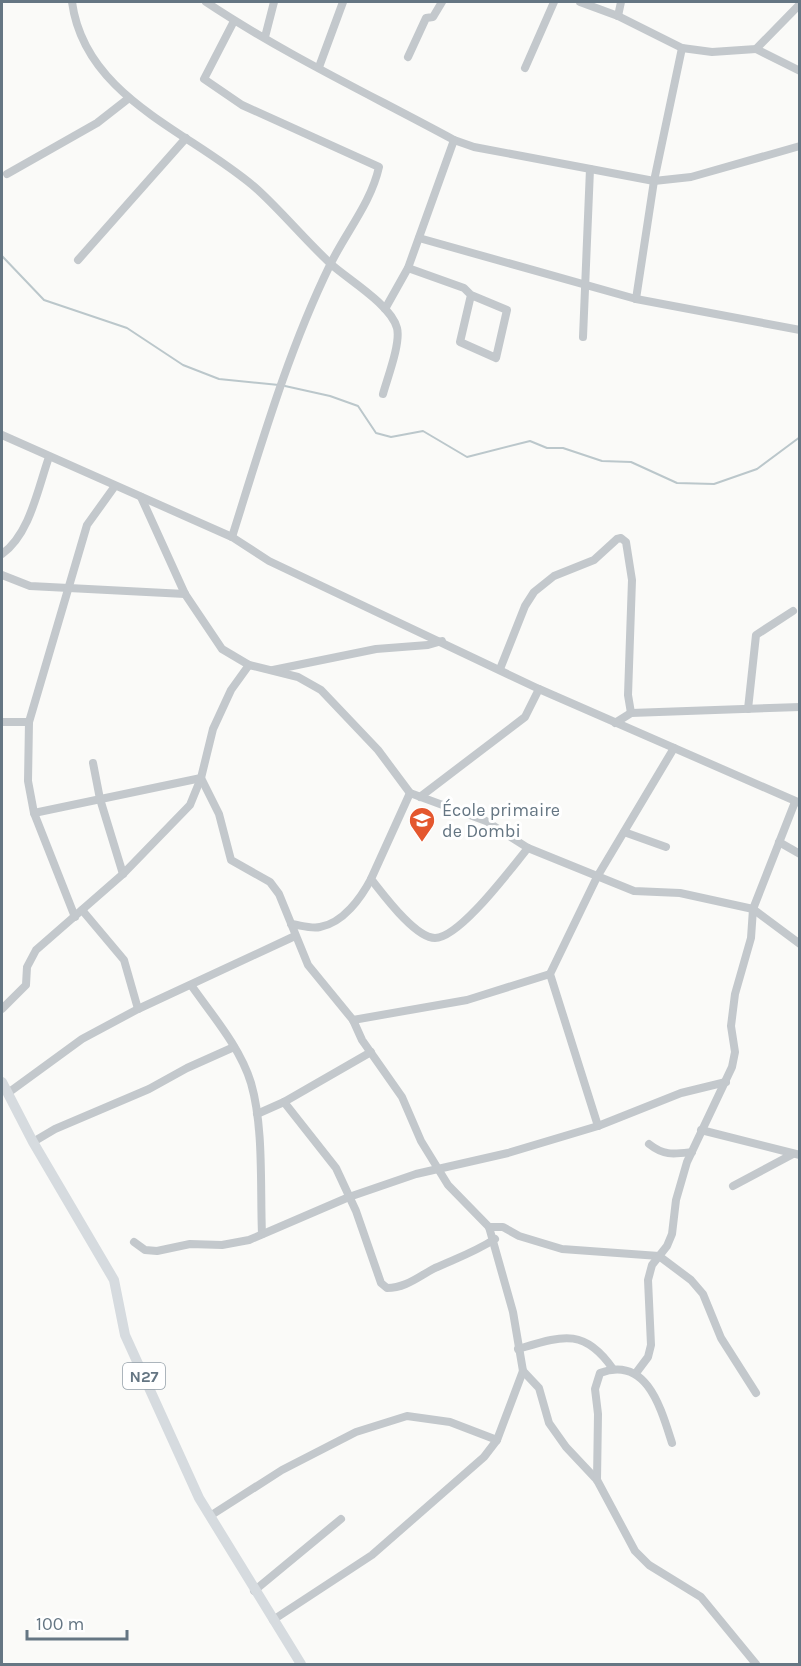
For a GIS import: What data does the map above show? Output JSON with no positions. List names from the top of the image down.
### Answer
{
  "streets": {
    "main road": ["N27"]
  },
  "places": {
    "school or university": ["École primaire de Dombi"]
  },
  "scale_bar": "100 m"
}
